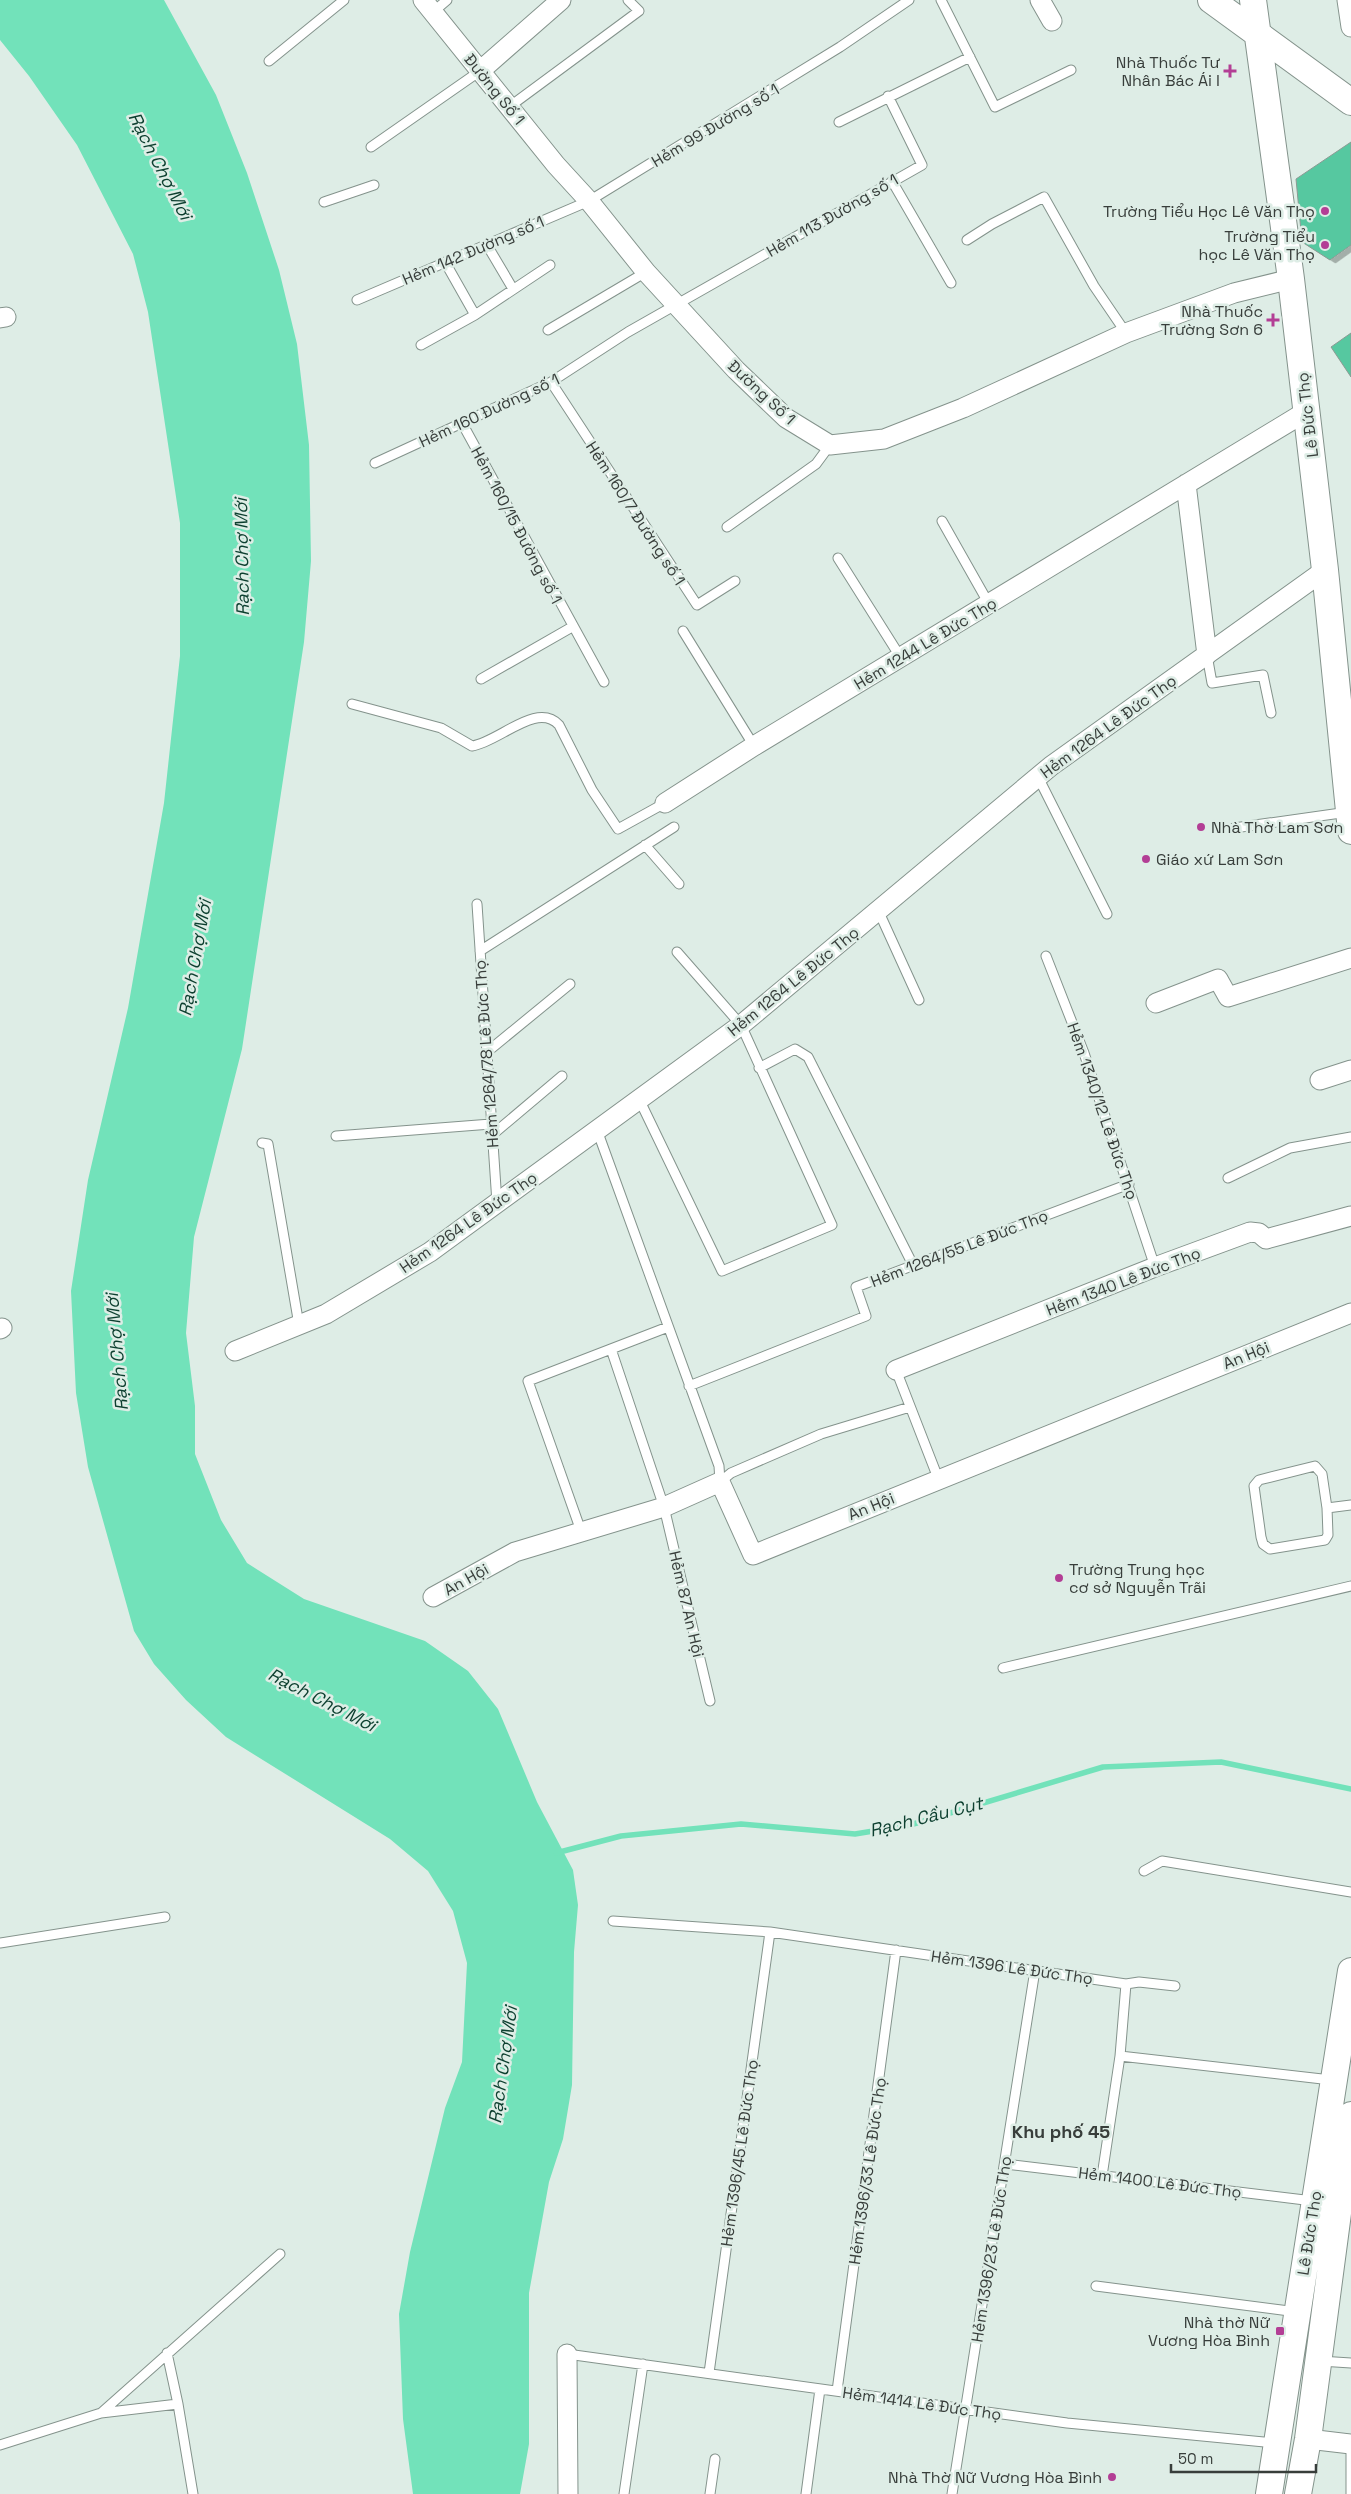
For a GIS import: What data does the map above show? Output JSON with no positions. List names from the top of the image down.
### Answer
{
  "streets": {
    "main road": ["Lê Đức Thọ"],
    "street": [
      "Đường Số 1",
      "Hẻm 1244 Lê Đức Thọ",
      "Hẻm 1264 Lê Đức Thọ",
      "Hẻm 1340 Lê Đức Thọ",
      "An Hội"
    ],
    "lane": [
      "Hẻm 99 Đường số 1",
      "Hẻm 113 Đường số 1",
      "Hẻm 142 Đường số 1",
      "Hẻm 160 Đường số 1",
      "Hẻm 160/7 Đường số 1",
      "Hẻm 160/15 Đường số 1",
      "Hẻm 1264/78 Lê Đức Thọ",
      "Hẻm 1340/12 Lê Đức Thọ",
      "Hẻm 1264/55 Lê Đức Thọ",
      "Hẻm 87 An Hội",
      "Hẻm 1396 Lê Đức Thọ",
      "Hẻm 1396/45 Lê Đức Thọ",
      "Hẻm 1396/33 Lê Đức Thọ",
      "Hẻm 1400 Lê Đức Thọ",
      "Hẻm 1396/23 Lê Đức Thọ",
      "Hẻm 1414 Lê Đức Thọ"
    ]
  },
  "crossings": [
    ["Đường Số 1", "Hẻm 99 Đường số 1"],
    ["Đường Số 1", "Hẻm 113 Đường số 1"],
    ["Đường Số 1", "Hẻm 142 Đường số 1"],
    ["Đường Số 1", "Hẻm 160 Đường số 1"],
    ["Hẻm 99 Đường số 1", "Hẻm 142 Đường số 1"],
    ["Hẻm 113 Đường số 1", "Hẻm 160 Đường số 1"],
    ["Hẻm 160 Đường số 1", "Hẻm 160/7 Đường số 1"],
    ["Hẻm 160 Đường số 1", "Hẻm 160/15 Đường số 1"],
    ["Lê Đức Thọ", "Hẻm 1244 Lê Đức Thọ"],
    ["Lê Đức Thọ", "Hẻm 1264 Lê Đức Thọ"],
    ["Lê Đức Thọ", "Hẻm 1400 Lê Đức Thọ"],
    ["Lê Đức Thọ", "Hẻm 1414 Lê Đức Thọ"],
    ["Hẻm 1264 Lê Đức Thọ", "Hẻm 1264/78 Lê Đức Thọ"],
    ["Hẻm 1340/12 Lê Đức Thọ", "Hẻm 1264/55 Lê Đức Thọ"],
    ["Hẻm 1340/12 Lê Đức Thọ", "Hẻm 1340 Lê Đức Thọ"],
    ["An Hội", "Hẻm 87 An Hội"],
    ["Hẻm 1396 Lê Đức Thọ", "Hẻm 1396/45 Lê Đức Thọ"],
    ["Hẻm 1396 Lê Đức Thọ", "Hẻm 1396/33 Lê Đức Thọ"],
    ["Hẻm 1396 Lê Đức Thọ", "Hẻm 1396/23 Lê Đức Thọ"],
    ["Hẻm 1396/45 Lê Đức Thọ", "Hẻm 1414 Lê Đức Thọ"],
    ["Hẻm 1396/33 Lê Đức Thọ", "Hẻm 1414 Lê Đức Thọ"],
    ["Hẻm 1400 Lê Đức Thọ", "Hẻm 1396/23 Lê Đức Thọ"],
    ["Hẻm 1396/23 Lê Đức Thọ", "Hẻm 1414 Lê Đức Thọ"]
  ],
  "districts": ["Khu phố 45"],
  "water": ["Rạch Chợ Mới", "Rạch Cầu Cụt"],
  "places": {
    "health": ["Nhà Thuốc Tư Nhân Bác Ái I", "Nhà Thuốc Trường Sơn 6"],
    "other": [
      "Trường Tiểu Học Lê Văn Thọ",
      "Trường Tiểu học Lê Văn Thọ",
      "Nhà Thờ Lam Sơn",
      "Giáo xứ Lam Sơn",
      "Trường Trung học cơ sở Nguyễn Trãi",
      "Nhà Thờ Nữ Vương Hòa Bình"
    ],
    "transit": ["Nhà thờ Nữ Vương Hòa Bình"]
  },
  "scale_bar": "50 m"
}
